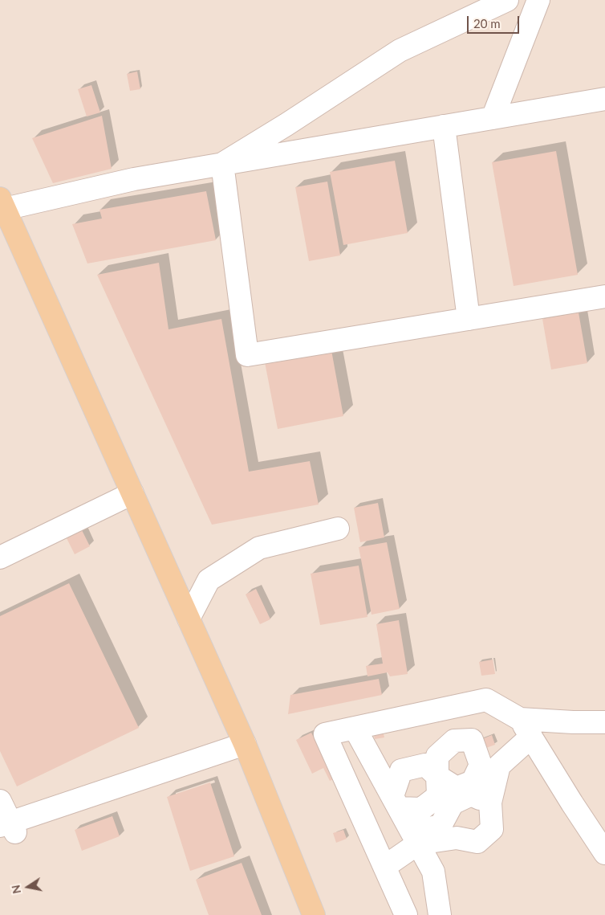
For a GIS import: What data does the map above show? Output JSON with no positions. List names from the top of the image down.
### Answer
{
  "scale_bar": "20 m",
  "north": "left"
}
